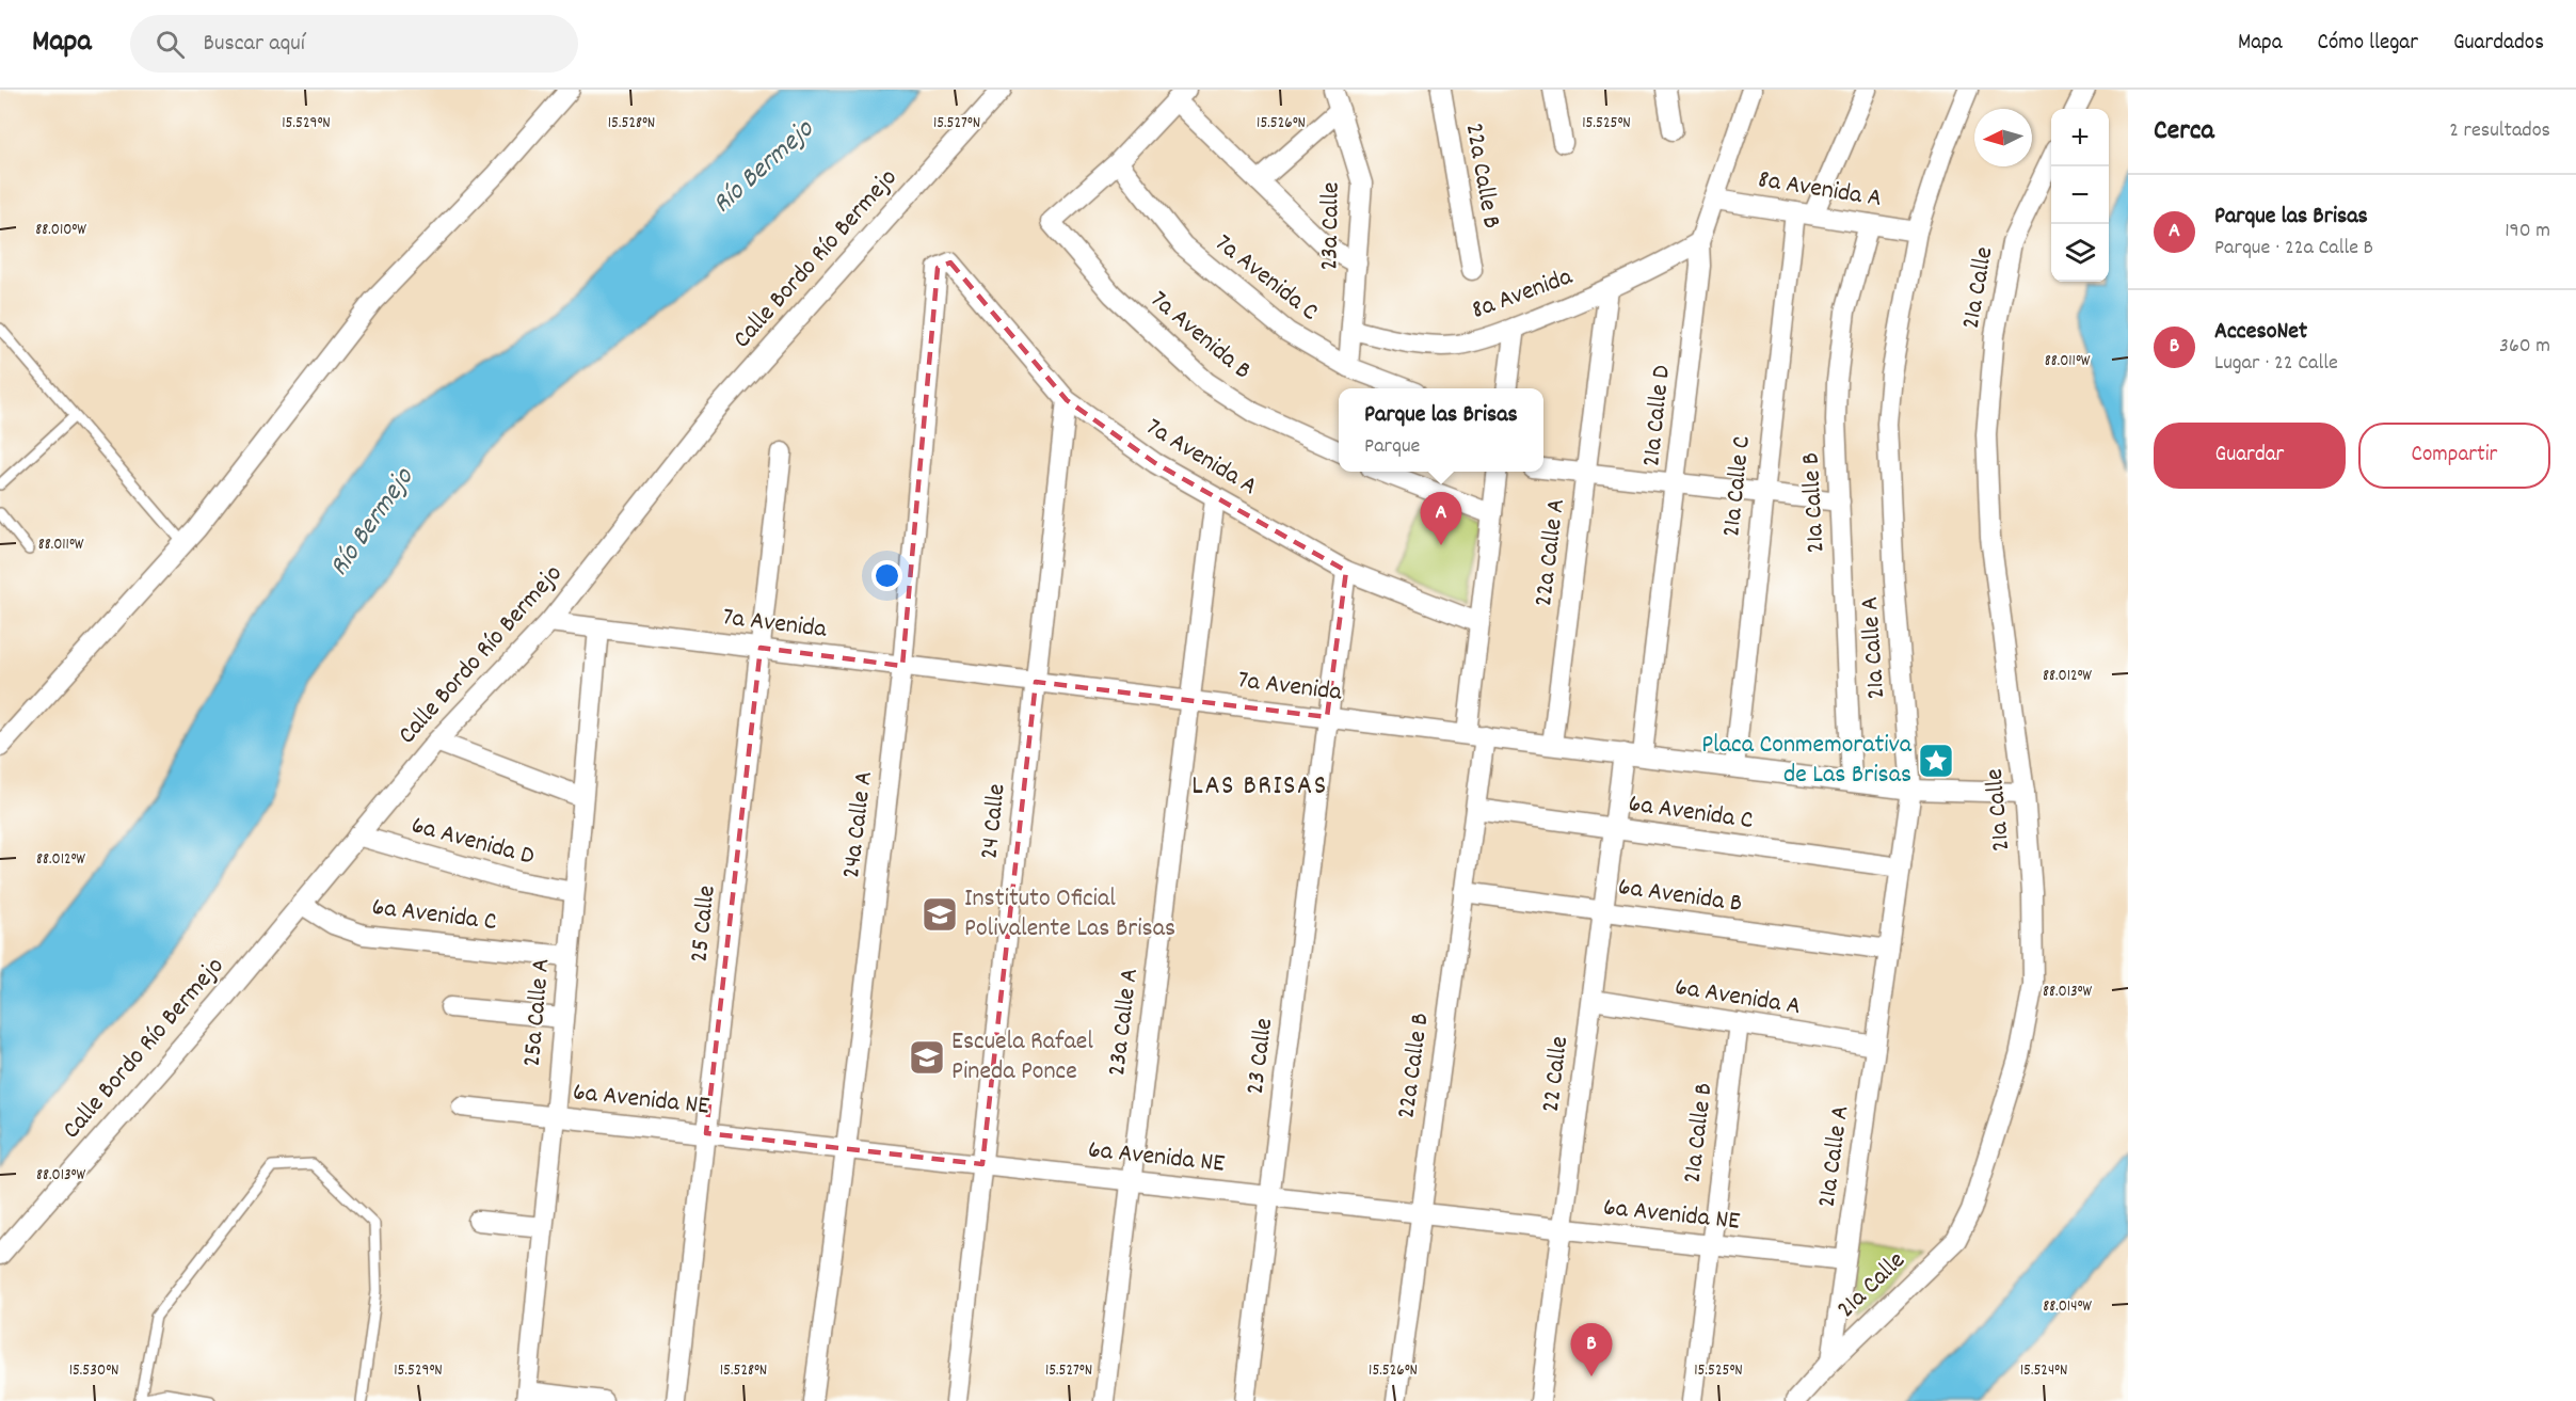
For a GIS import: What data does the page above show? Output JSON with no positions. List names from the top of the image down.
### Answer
{
  "streets": {
    "street": [
      "22a Calle B",
      "8a Avenida A",
      "23a Calle",
      "Calle Bordo Río Bermejo",
      "7a Avenida C",
      "21a Calle",
      "8a Avenida",
      "7a Avenida B",
      "21a Calle D",
      "7a Avenida A",
      "21a Calle C",
      "21a Calle B",
      "22a Calle A",
      "7a Avenida",
      "21a Calle A",
      "6a Avenida C",
      "24 Calle",
      "24a Calle A",
      "6a Avenida D",
      "6a Avenida B",
      "25 Calle",
      "6a Avenida A",
      "25a Calle A",
      "23a Calle A",
      "23 Calle",
      "22 Calle",
      "6a Avenida NE"
    ]
  },
  "crossings": [
    ["22a Calle B", "7a Avenida A"],
    ["22a Calle B", "7a Avenida"],
    ["22a Calle B", "6a Avenida C"],
    ["22a Calle B", "6a Avenida B"],
    ["22a Calle B", "6a Avenida NE"],
    ["8a Avenida A", "21a Calle D"],
    ["8a Avenida A", "21a Calle C"],
    ["8a Avenida A", "21a Calle B"],
    ["8a Avenida A", "21a Calle A"],
    ["23a Calle", "7a Avenida C"],
    ["23a Calle", "8a Avenida"],
    ["Calle Bordo Río Bermejo", "7a Avenida"],
    ["Calle Bordo Río Bermejo", "6a Avenida C"],
    ["Calle Bordo Río Bermejo", "6a Avenida D"],
    ["7a Avenida C", "7a Avenida B"],
    ["21a Calle", "7a Avenida"],
    ["21a Calle", "21a Calle A"],
    ["8a Avenida", "21a Calle D"],
    ["8a Avenida", "22a Calle A"],
    ["21a Calle D", "7a Avenida"],
    ["21a Calle D", "22 Calle"],
    ["7a Avenida A", "24 Calle"],
    ["7a Avenida A", "24a Calle A"],
    ["7a Avenida A", "23a Calle A"],
    ["7a Avenida A", "23 Calle"],
    ["21a Calle C", "7a Avenida"],
    ["21a Calle B", "7a Avenida"],
    ["21a Calle B", "6a Avenida A"],
    ["21a Calle B", "6a Avenida NE"],
    ["22a Calle A", "7a Avenida"],
    ["7a Avenida", "21a Calle A"],
    ["7a Avenida", "24 Calle"],
    ["7a Avenida", "24a Calle A"],
    ["7a Avenida", "25 Calle"],
    ["7a Avenida", "25a Calle A"],
    ["7a Avenida", "23a Calle A"],
    ["7a Avenida", "23 Calle"],
    ["7a Avenida", "22 Calle"],
    ["21a Calle A", "6a Avenida C"],
    ["21a Calle A", "6a Avenida B"],
    ["21a Calle A", "6a Avenida A"],
    ["21a Calle A", "6a Avenida NE"],
    ["6a Avenida C", "25a Calle A"],
    ["6a Avenida C", "22 Calle"],
    ["24 Calle", "6a Avenida NE"],
    ["24a Calle A", "6a Avenida NE"],
    ["6a Avenida D", "25a Calle A"],
    ["6a Avenida B", "22 Calle"],
    ["25 Calle", "6a Avenida NE"],
    ["6a Avenida A", "22 Calle"],
    ["25a Calle A", "6a Avenida NE"],
    ["23a Calle A", "6a Avenida NE"],
    ["23 Calle", "6a Avenida NE"],
    ["22 Calle", "6a Avenida NE"]
  ],
  "districts": ["LAS BRISAS"],
  "water": ["Río Bermejo"],
  "places": {
    "place": ["Placa Conmemorativa de Las Brisas"],
    "school or university": ["Instituto Oficial Polivalente Las Brisas", "Escuela Rafael Pineda Ponce"]
  },
  "north": "left",
  "page": {
    "header": "Mapa",
    "search": "Buscar aquí",
    "nav": ["Mapa", "Cómo llegar", "Guardados"],
    "heading": ["Cerca", "2 resultados"],
    "map_buttons": ["+", "−"],
    "list": [
      {
        "mark": "A",
        "name": "Parque las Brisas",
        "note": "Parque · 22a Calle B",
        "value": "190 m"
      },
      {
        "mark": "B",
        "name": "AccesoNet",
        "note": "Lugar · 22 Calle",
        "value": "360 m"
      }
    ],
    "popup": ["Parque las Brisas", "Parque"],
    "buttons": ["Guardar", "Compartir"],
    "pins": ["A", "B"]
  },
  "coordinates": [
    "15.529°N",
    "15.528°N",
    "15.527°N",
    "15.526°N",
    "15.525°N",
    "88.010°W",
    "88.011°W",
    "88.012°W",
    "88.013°W",
    "88.014°W",
    "15.530°N",
    "15.524°N"
  ]
}
